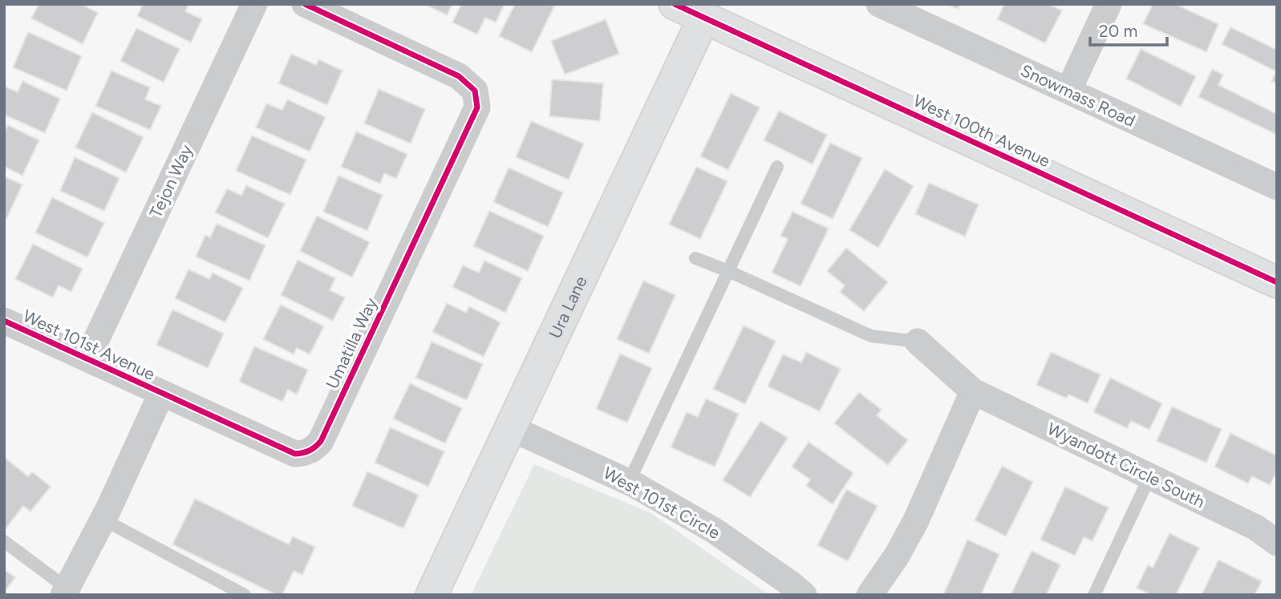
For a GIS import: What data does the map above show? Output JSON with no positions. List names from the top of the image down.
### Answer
{
  "streets": {
    "street": [
      "Snowmass Road",
      "West 100th Avenue",
      "Tejon Way",
      "Ura Lane",
      "Umatilla Way",
      "West 101st Avenue",
      "Wyandott Circle South",
      "West 101st Circle"
    ]
  },
  "crossings": [
    ["West 100th Avenue", "Ura Lane"],
    ["Tejon Way", "West 101st Avenue"],
    ["Ura Lane", "West 101st Circle"],
    ["Umatilla Way", "West 101st Avenue"]
  ],
  "scale_bar": "20 m"
}
